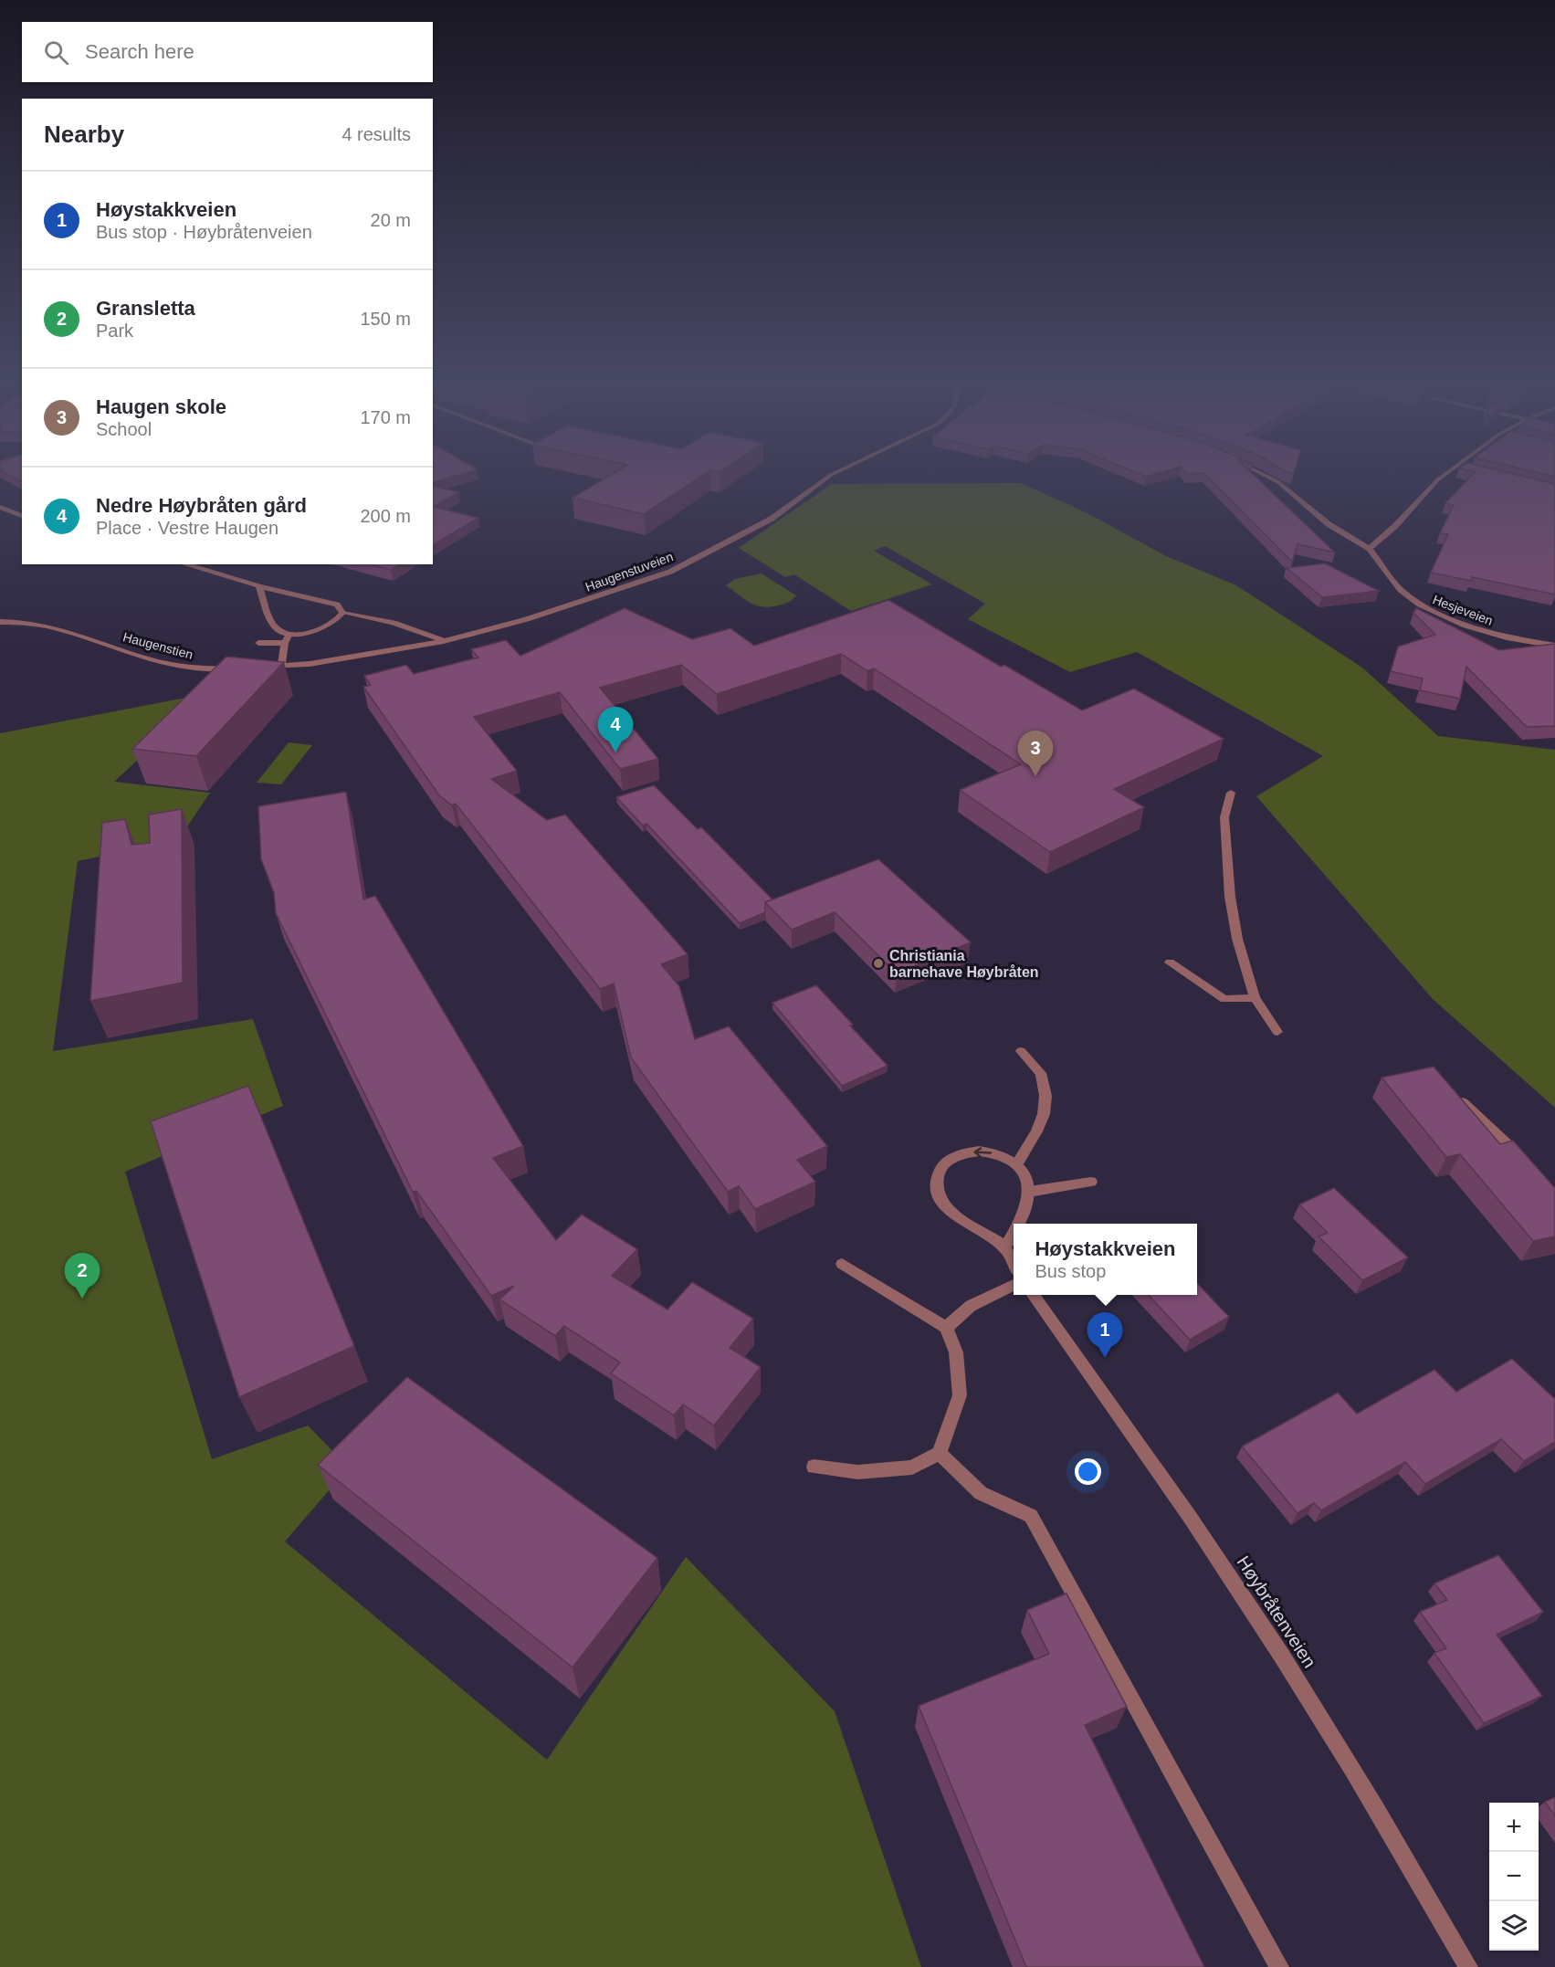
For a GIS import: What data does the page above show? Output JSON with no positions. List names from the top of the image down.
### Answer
{
  "streets": {
    "street": [
      "Haugenstuveien",
      "Hesjeveien",
      "Haugenstien",
      "Høybråtenveien"
    ]
  },
  "places": ["Christiania barnehave Høybråten"],
  "page": {
    "search": "Search here",
    "heading": ["Nearby", "4 results"],
    "list": [
      {
        "mark": "1",
        "name": "Høystakkveien",
        "note": "Bus stop · Høybråtenveien",
        "value": "20 m"
      },
      {
        "mark": "2",
        "name": "Gransletta",
        "note": "Park",
        "value": "150 m"
      },
      {
        "mark": "3",
        "name": "Haugen skole",
        "note": "School",
        "value": "170 m"
      },
      {
        "mark": "4",
        "name": "Nedre Høybråten gård",
        "note": "Place · Vestre Haugen",
        "value": "200 m"
      }
    ],
    "pins": [
      "4",
      "3",
      "2",
      "1"
    ],
    "popup": ["Høystakkveien", "Bus stop"],
    "map_buttons": ["+", "−"]
  }
}
